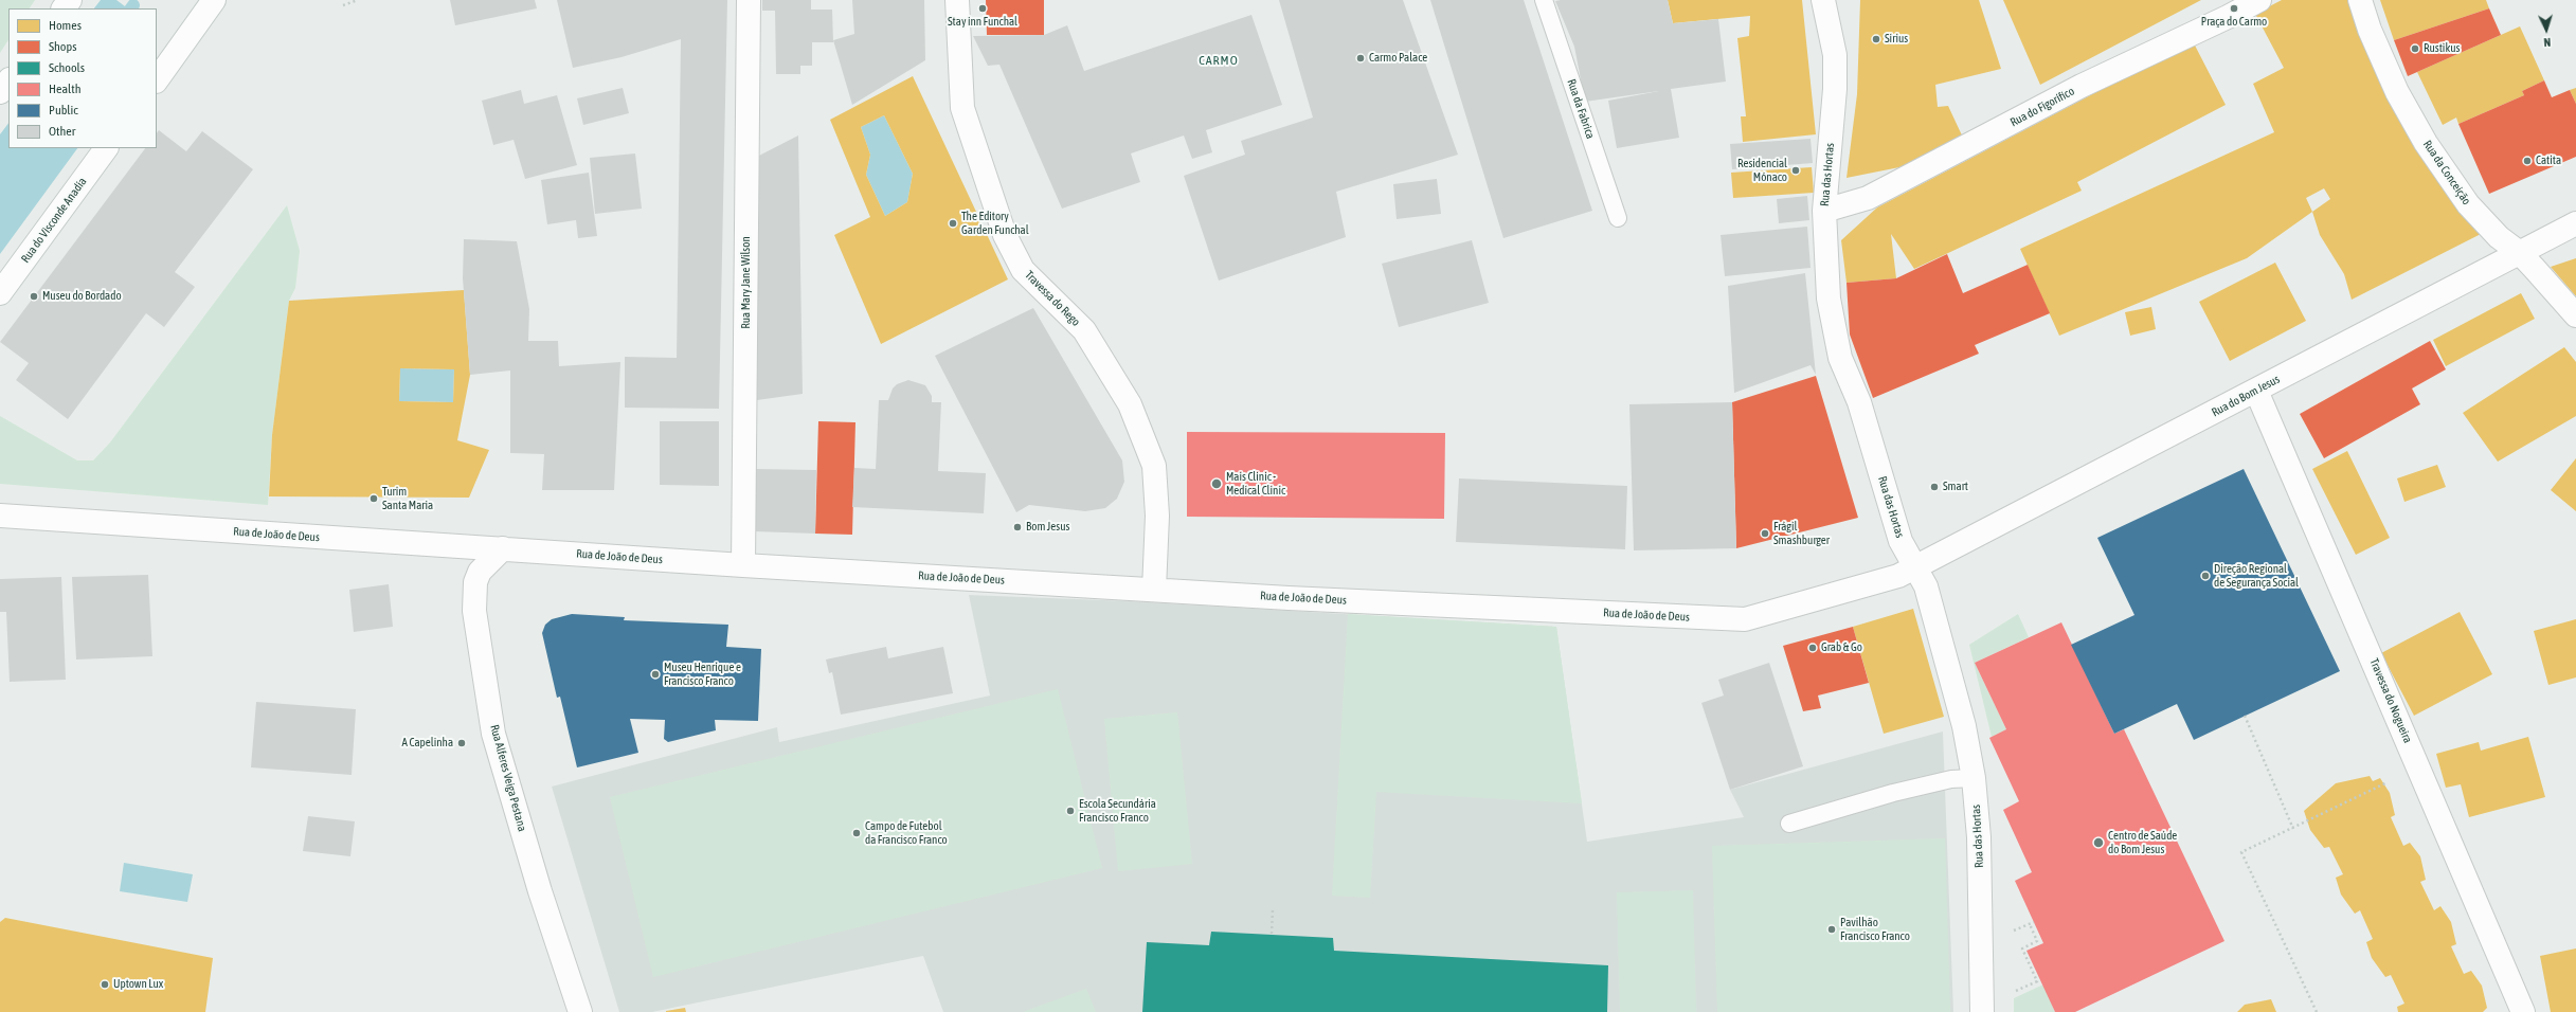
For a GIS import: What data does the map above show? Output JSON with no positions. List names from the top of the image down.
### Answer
{
  "streets": {
    "street": [
      "Rua do Figorífico",
      "Rua da Conceição",
      "Rua das Hortas",
      "Rua do Visconde Anadia",
      "Rua Mary Jane Wilson",
      "Travessa do Rego",
      "Rua do Bom Jesus",
      "Rua de João de Deus",
      "Travessa do Nogueira",
      "Rua Alferes Veiga Pestana"
    ],
    "lane": ["Rua da Fabrica"]
  },
  "crossings": [
    ["Rua do Figorífico", "Rua das Hortas"],
    ["Rua da Conceição", "Rua do Bom Jesus"],
    ["Rua das Hortas", "Rua do Bom Jesus"],
    ["Rua das Hortas", "Rua de João de Deus"],
    ["Rua Mary Jane Wilson", "Rua de João de Deus"],
    ["Travessa do Rego", "Rua de João de Deus"],
    ["Rua do Bom Jesus", "Rua de João de Deus"],
    ["Rua do Bom Jesus", "Travessa do Nogueira"],
    ["Rua de João de Deus", "Rua Alferes Veiga Pestana"]
  ],
  "districts": ["CARMO"],
  "places": [
    "Stay inn Funchal",
    "Praça do Carmo",
    "Sirius",
    "Rustikus",
    "Carmo Palace",
    "Catita",
    "Residencial Mónaco",
    "The Editory Garden Funchal",
    "Museu do Bordado",
    "Mais Clinic - Medical Clinic",
    "Smart",
    "Turim Santa Maria",
    "Bom Jesus",
    "Frágil Smashburger",
    "Direção Regional de Segurança Social",
    "Grab & Go",
    "Museu Henrique e Francisco Franco",
    "A Capelinha",
    "Escola Secundária Francisco Franco",
    "Campo de Futebol da Francisco Franco",
    "Centro de Saúde do Bom Jesus",
    "Pavilhão Francisco Franco",
    "Uptown Lux"
  ],
  "legend": [
    "Homes",
    "Shops",
    "Schools",
    "Health",
    "Public",
    "Other"
  ],
  "north": "bottom"
}
